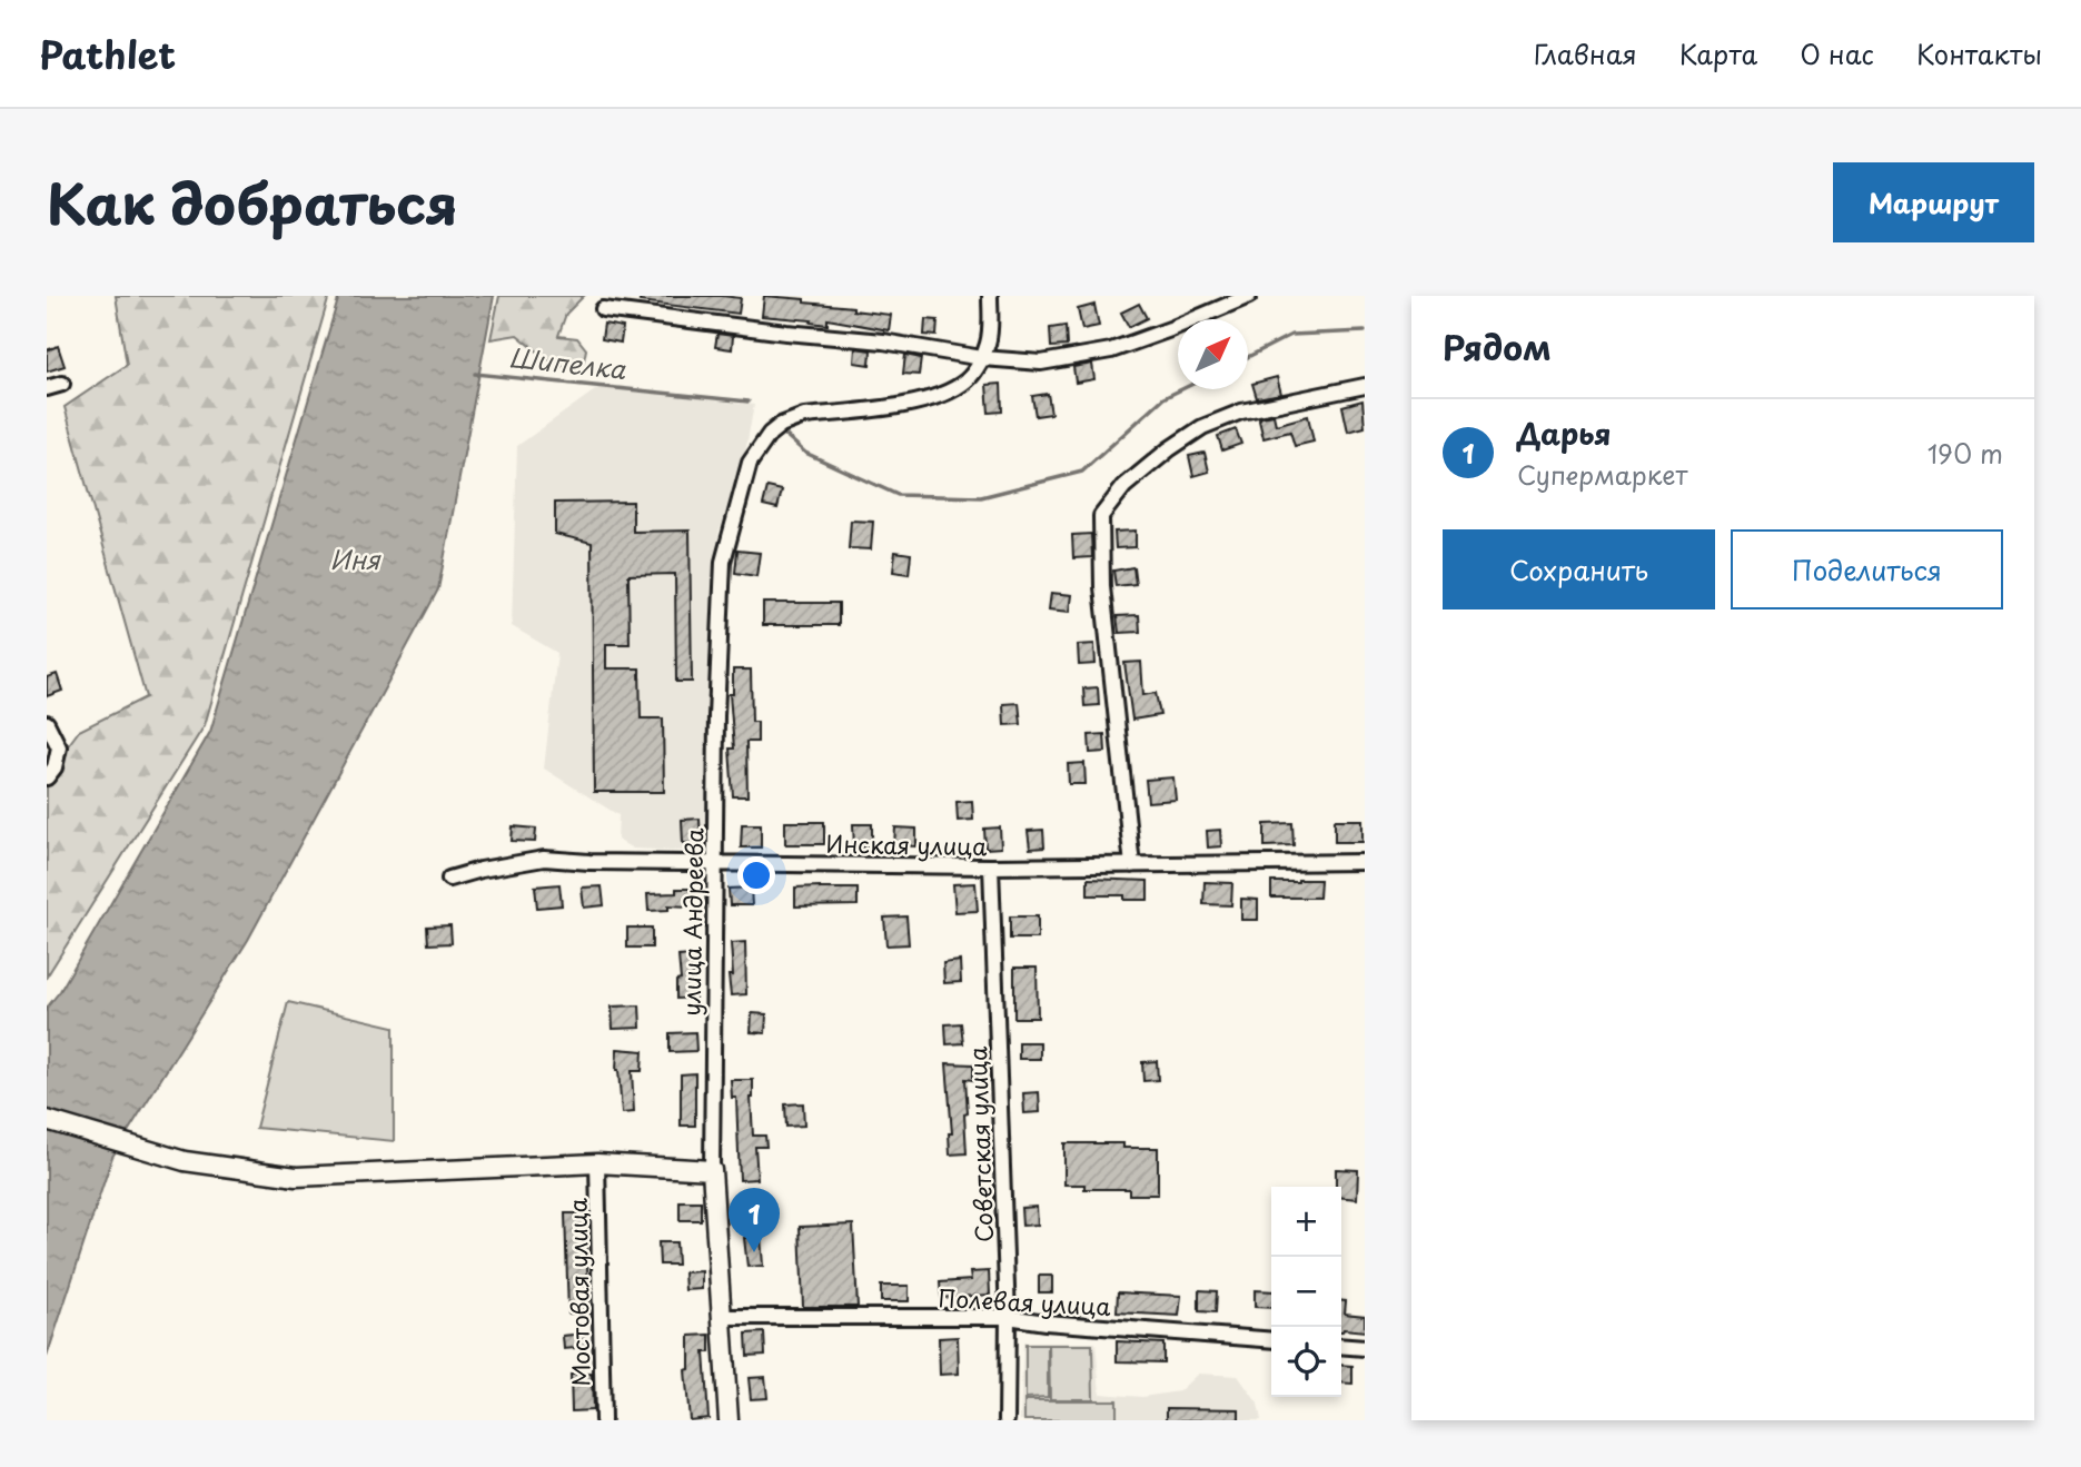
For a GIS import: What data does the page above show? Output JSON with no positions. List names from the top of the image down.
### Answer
{
  "streets": {
    "main road": ["улица Андреева"],
    "street": [
      "Инская улица",
      "Советская улица",
      "Мостовая улица",
      "Полевая улица"
    ]
  },
  "crossings": [
    ["Инская улица", "улица Андреева"],
    ["Инская улица", "Советская улица"],
    ["улица Андреева", "Полевая улица"],
    ["Советская улица", "Полевая улица"]
  ],
  "water": ["Шипелка", "Иня"],
  "north": "top right",
  "page": {
    "header": "Pathlet",
    "nav": [
      "Главная",
      "Карта",
      "О нас",
      "Контакты"
    ],
    "title": "Как добраться",
    "buttons": [
      "Маршрут",
      ["Сохранить", "Поделиться"]
    ],
    "heading": "Рядом",
    "list": [
      {
        "mark": "1",
        "name": "Дарья",
        "note": "Супермаркет",
        "value": "190 m"
      }
    ],
    "map_buttons": ["+", "−"],
    "pins": "1"
  }
}
